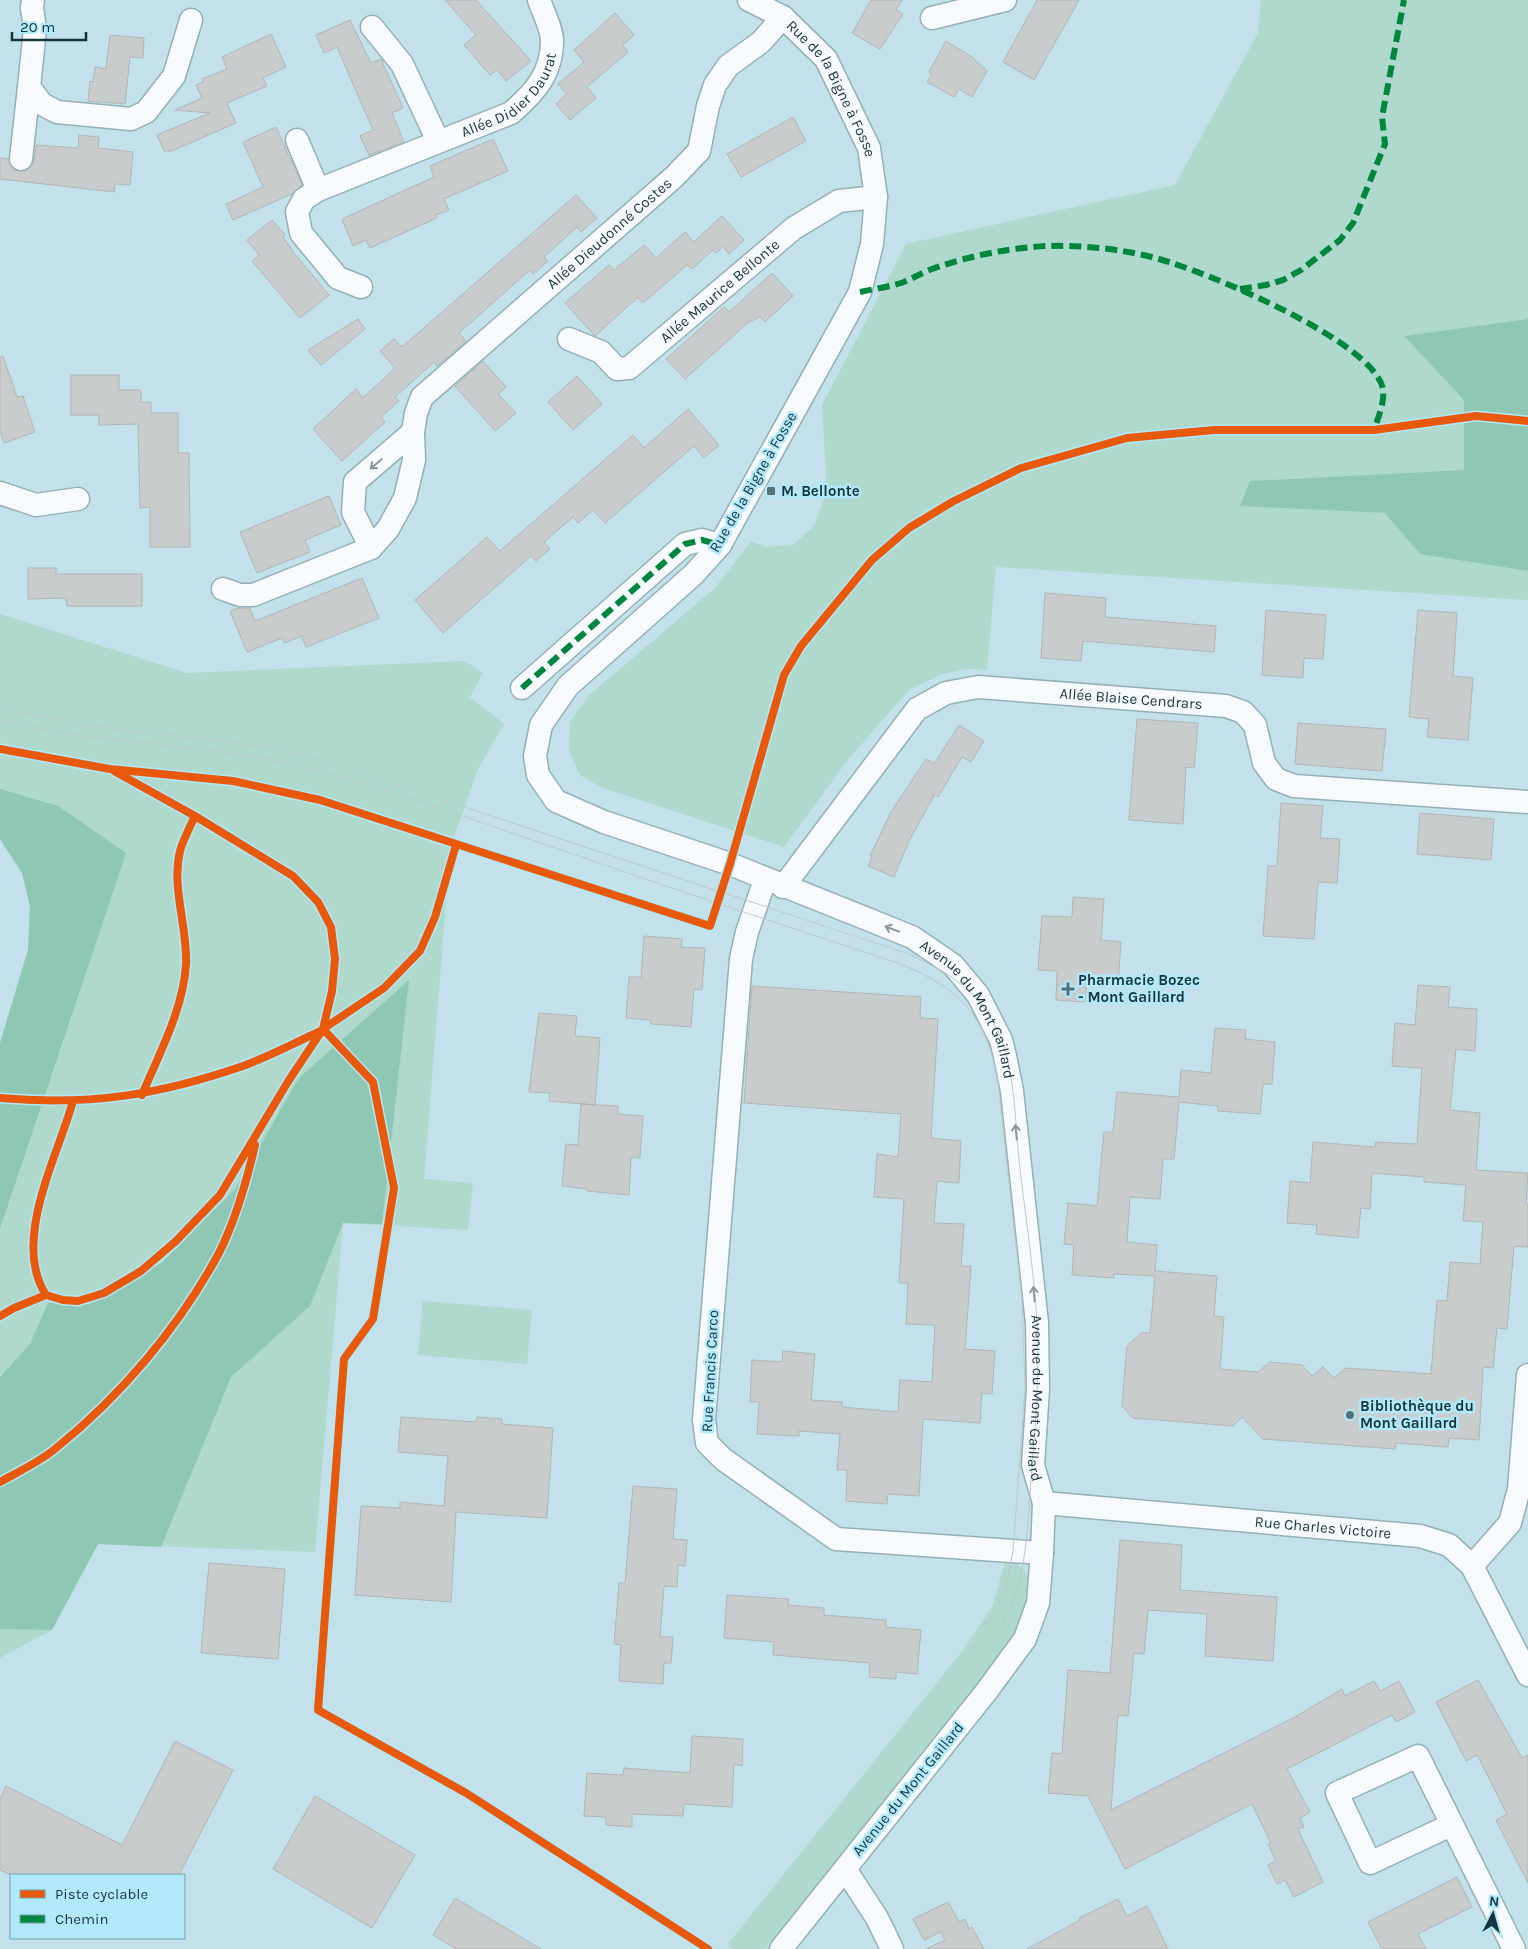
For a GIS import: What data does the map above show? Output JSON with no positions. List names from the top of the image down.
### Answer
{
  "streets": {
    "street": [
      "Allée Didier Daurat",
      "Rue de la Bigne à Fosse",
      "Allée Dieudonné Costes",
      "Allée Maurice Bellonte",
      "Allée Blaise Cendrars",
      "Avenue du Mont Gaillard",
      "Rue Francis Carco",
      "Rue Charles Victoire"
    ]
  },
  "crossings": [
    ["Rue de la Bigne à Fosse", "Allée Dieudonné Costes"],
    ["Rue de la Bigne à Fosse", "Allée Maurice Bellonte"],
    ["Rue de la Bigne à Fosse", "Allée Blaise Cendrars"],
    ["Rue de la Bigne à Fosse", "Avenue du Mont Gaillard"],
    ["Rue de la Bigne à Fosse", "Rue Francis Carco"],
    ["Allée Blaise Cendrars", "Avenue du Mont Gaillard"],
    ["Allée Blaise Cendrars", "Rue Francis Carco"],
    ["Avenue du Mont Gaillard", "Rue Francis Carco"],
    ["Avenue du Mont Gaillard", "Rue Charles Victoire"]
  ],
  "one_way": ["Avenue du Mont Gaillard"],
  "places": {
    "transit": ["M. Bellonte"],
    "health": ["Pharmacie Bozec - Mont Gaillard"],
    "other": ["Bibliothèque du Mont Gaillard"]
  },
  "legend": ["Piste cyclable", "Chemin"],
  "scale_bar": "20 m",
  "north": "top"
}
